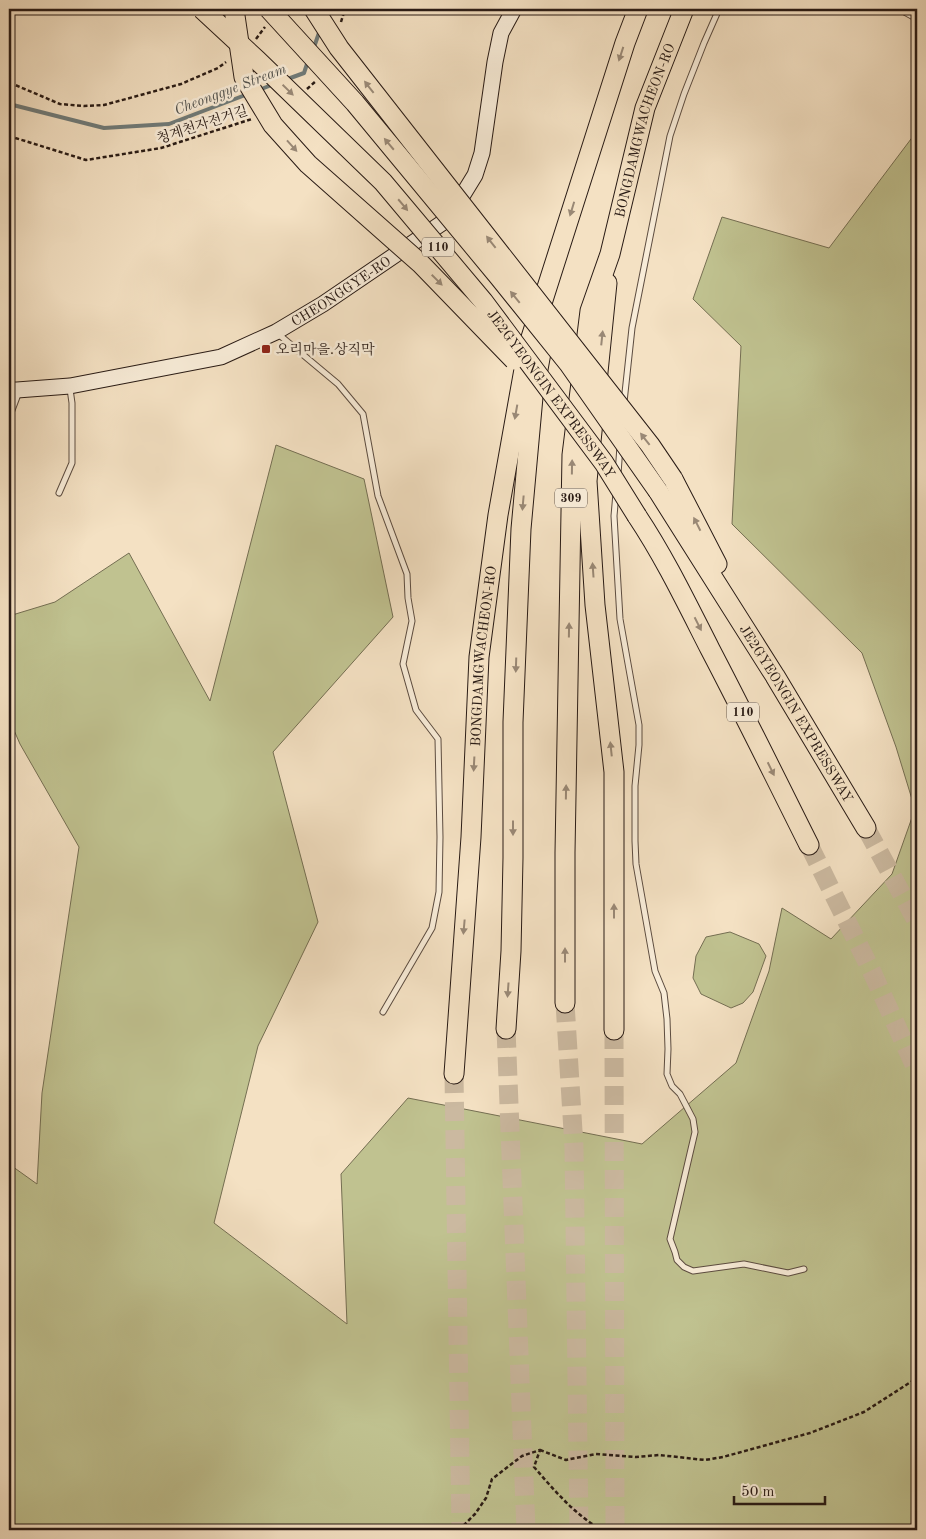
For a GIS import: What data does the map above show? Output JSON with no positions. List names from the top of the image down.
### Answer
{
  "streets": {
    "highway": [
      "BONGDAMGWACHEON-RO",
      "110",
      "JE2GYEONGIN EXPRESSWAY",
      "309"
    ],
    "street": ["CHEONGGYE-RO"],
    "path": ["청계천자전거길"]
  },
  "water": ["Cheonggye Stream"],
  "places": {
    "transit": ["오리마을.상직막"]
  },
  "scale_bar": "50 m"
}
